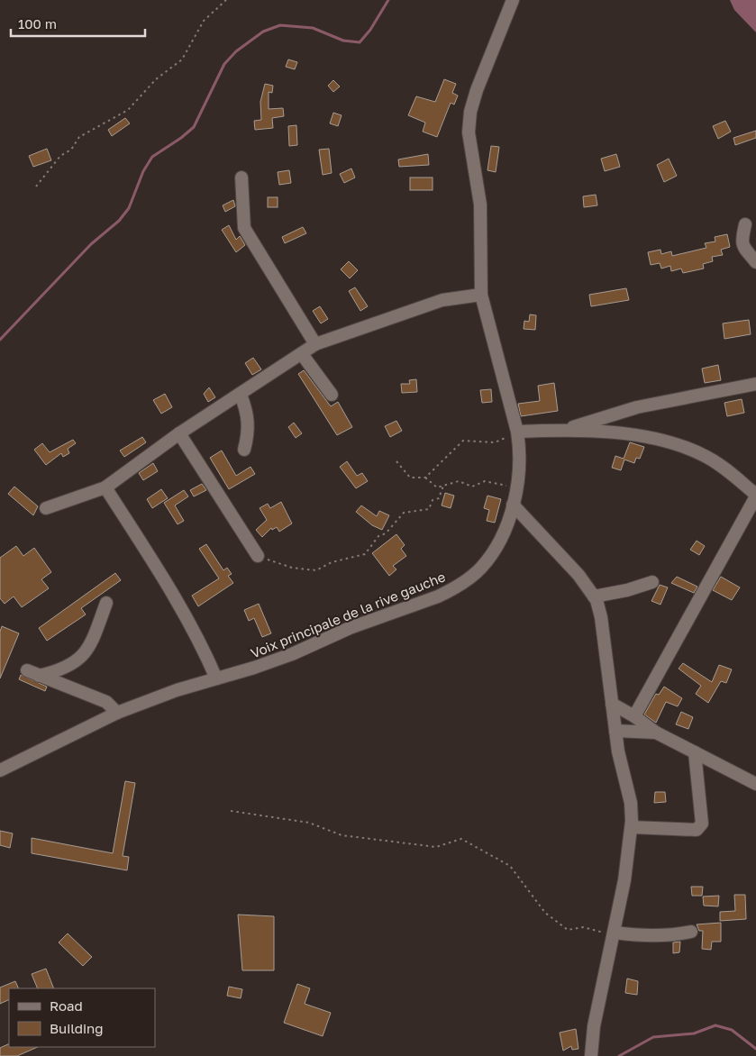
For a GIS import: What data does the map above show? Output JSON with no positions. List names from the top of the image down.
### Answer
{
  "streets": {
    "street": ["Voix principale de la rive gauche"]
  },
  "legend": ["Road", "Building"],
  "scale_bar": "100 m"
}
